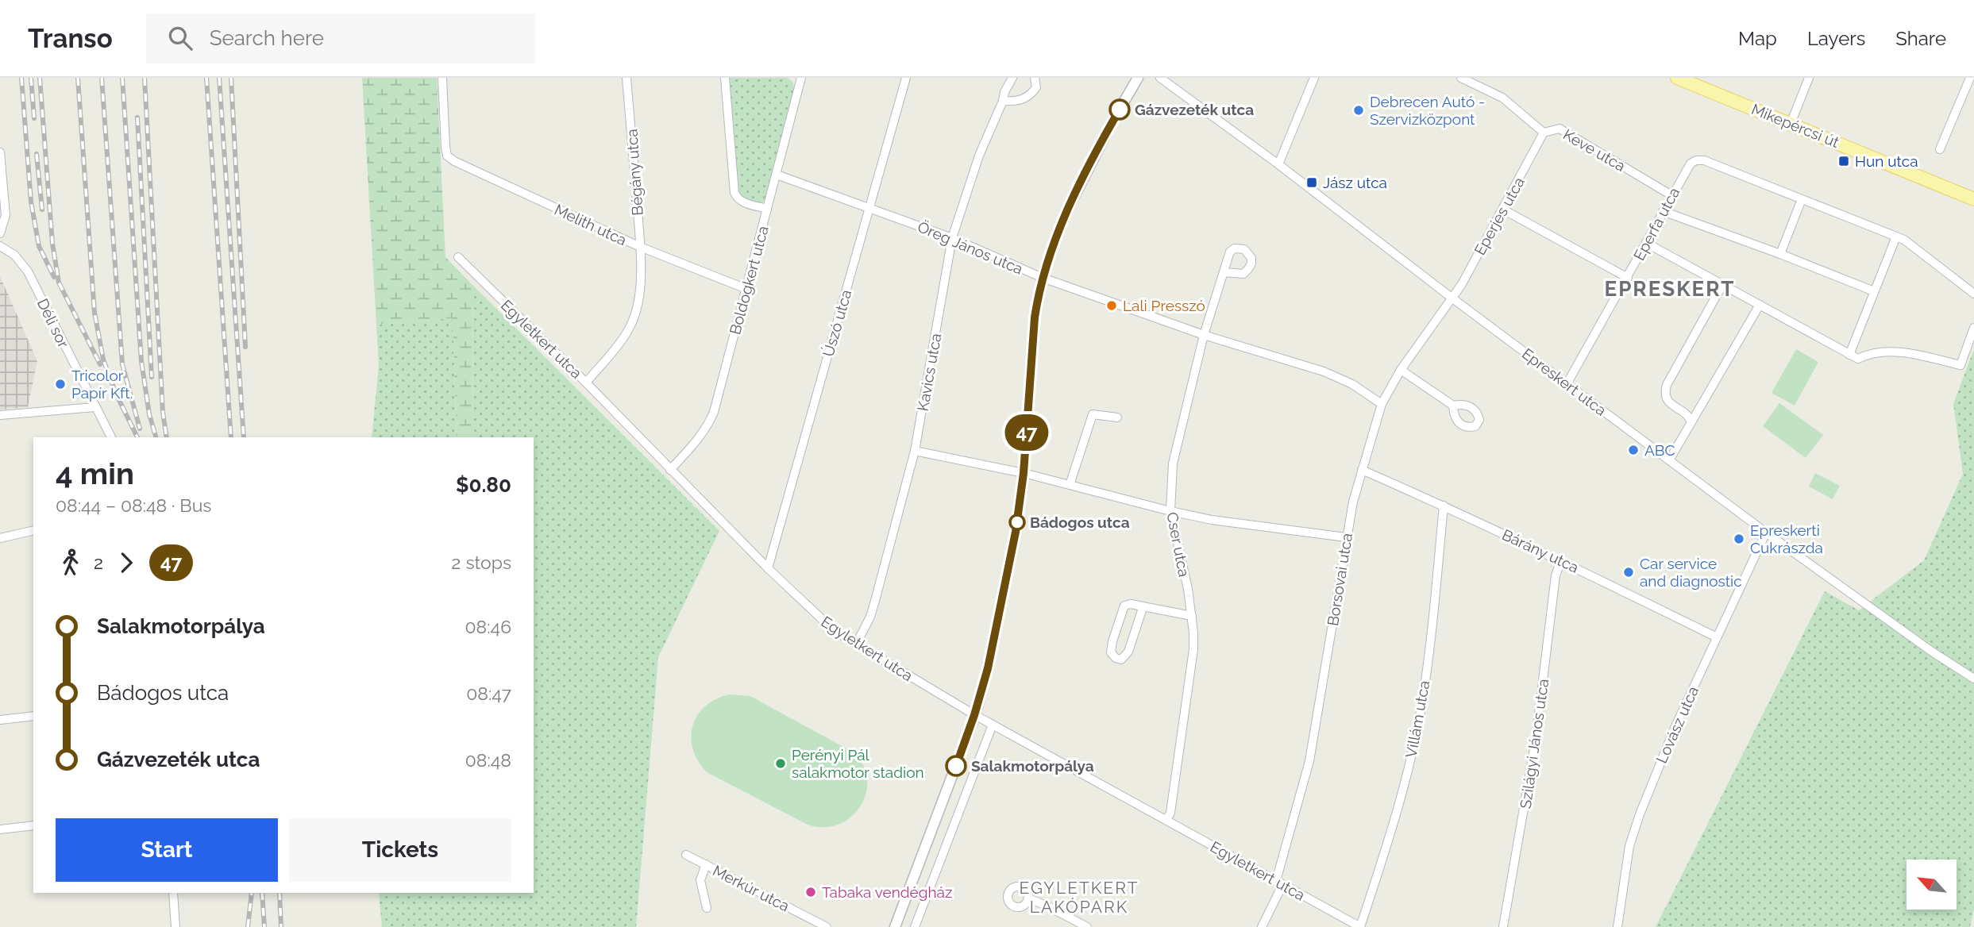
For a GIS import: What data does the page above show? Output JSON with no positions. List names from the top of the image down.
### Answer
{
  "streets": {
    "main road": ["Mikepércsi út"],
    "street": [
      "Keve utca",
      "Bégány utca",
      "Eperjes utca",
      "Eperfa utca",
      "Melith utca",
      "Öreg János utca",
      "Boldogkert utca",
      "Déli sor",
      "Úszó utca",
      "Egyletkert utca",
      "Kavics utca",
      "Epreskert utca",
      "Cser utca",
      "Bárány utca",
      "Borsovai utca",
      "Villám utca",
      "Lovász utca",
      "Szilágyi János utca",
      "Merkúr utca"
    ]
  },
  "crossings": [
    ["Keve utca", "Eperjes utca"],
    ["Keve utca", "Eperfa utca"],
    ["Bégány utca", "Melith utca"],
    ["Bégány utca", "Egyletkert utca"],
    ["Eperjes utca", "Epreskert utca"],
    ["Eperjes utca", "Borsovai utca"],
    ["Eperfa utca", "Epreskert utca"],
    ["Melith utca", "Boldogkert utca"],
    ["Öreg János utca", "Boldogkert utca"],
    ["Öreg János utca", "Úszó utca"],
    ["Öreg János utca", "Kavics utca"],
    ["Öreg János utca", "Cser utca"],
    ["Öreg János utca", "Borsovai utca"],
    ["Boldogkert utca", "Egyletkert utca"],
    ["Úszó utca", "Egyletkert utca"],
    ["Egyletkert utca", "Kavics utca"],
    ["Egyletkert utca", "Cser utca"],
    ["Egyletkert utca", "Borsovai utca"],
    ["Egyletkert utca", "Villám utca"],
    ["Epreskert utca", "Borsovai utca"],
    ["Epreskert utca", "Lovász utca"],
    ["Bárány utca", "Borsovai utca"],
    ["Bárány utca", "Villám utca"],
    ["Bárány utca", "Lovász utca"],
    ["Bárány utca", "Szilágyi János utca"]
  ],
  "districts": ["EPRESKERT", "EGYLETKERT LAKÓPARK"],
  "places": {
    "other": [
      "Gázvezeték utca",
      "Debrecen Autó - Szervizközpont",
      "Lali Presszó",
      "Tricolor Papír Kft.",
      "ABC",
      "Bádogos utca",
      "Epreskerti Cukrászda",
      "Car service and diagnostic",
      "Perényi Pál salakmotor stadion",
      "Salakmotorpálya",
      "Tabaka vendégház"
    ],
    "transit": ["Hun utca", "Jász utca"]
  },
  "lines": ["bus line 47"],
  "north": "top left",
  "page": {
    "header": "Transo",
    "search": "Search here",
    "nav": ["Map", "Layers", "Share"],
    "on_map": "47",
    "heading": ["4 min", "08:44 – 08:48 · Bus", "$0.80"],
    "legs": ["2", "47", "2 stops"],
    "list": [
      {
        "name": "Salakmotorpálya",
        "value": "08:46"
      },
      {
        "name": "Bádogos utca",
        "value": "08:47"
      },
      {
        "name": "Gázvezeték utca",
        "value": "08:48"
      }
    ],
    "buttons": ["Start", "Tickets"]
  }
}
